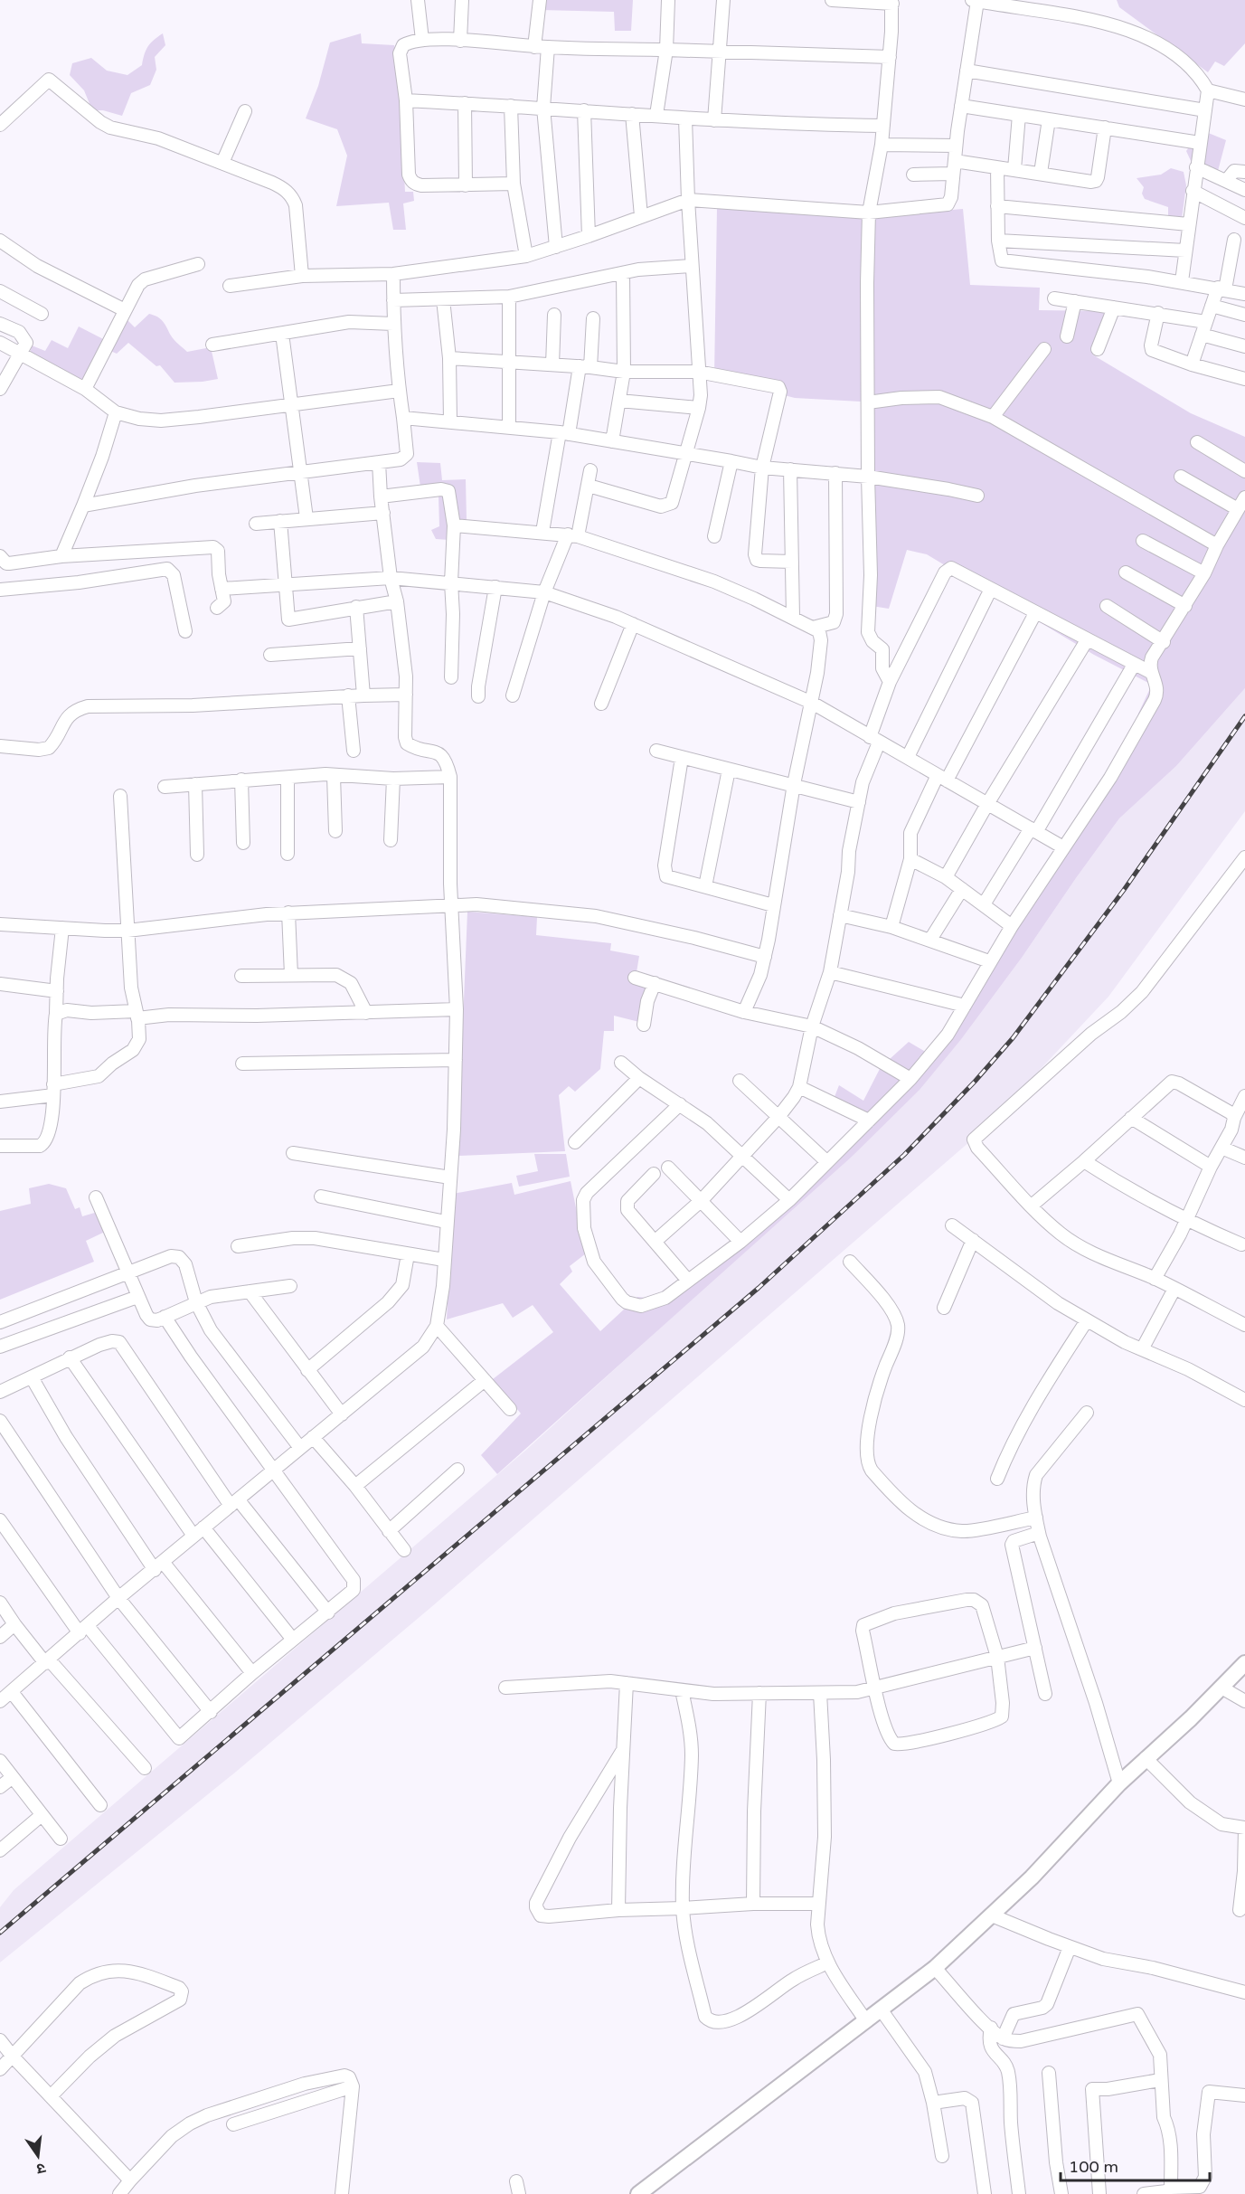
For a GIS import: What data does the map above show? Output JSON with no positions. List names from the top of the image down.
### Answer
{
  "scale_bar": "100 m",
  "north": "bottom"
}
